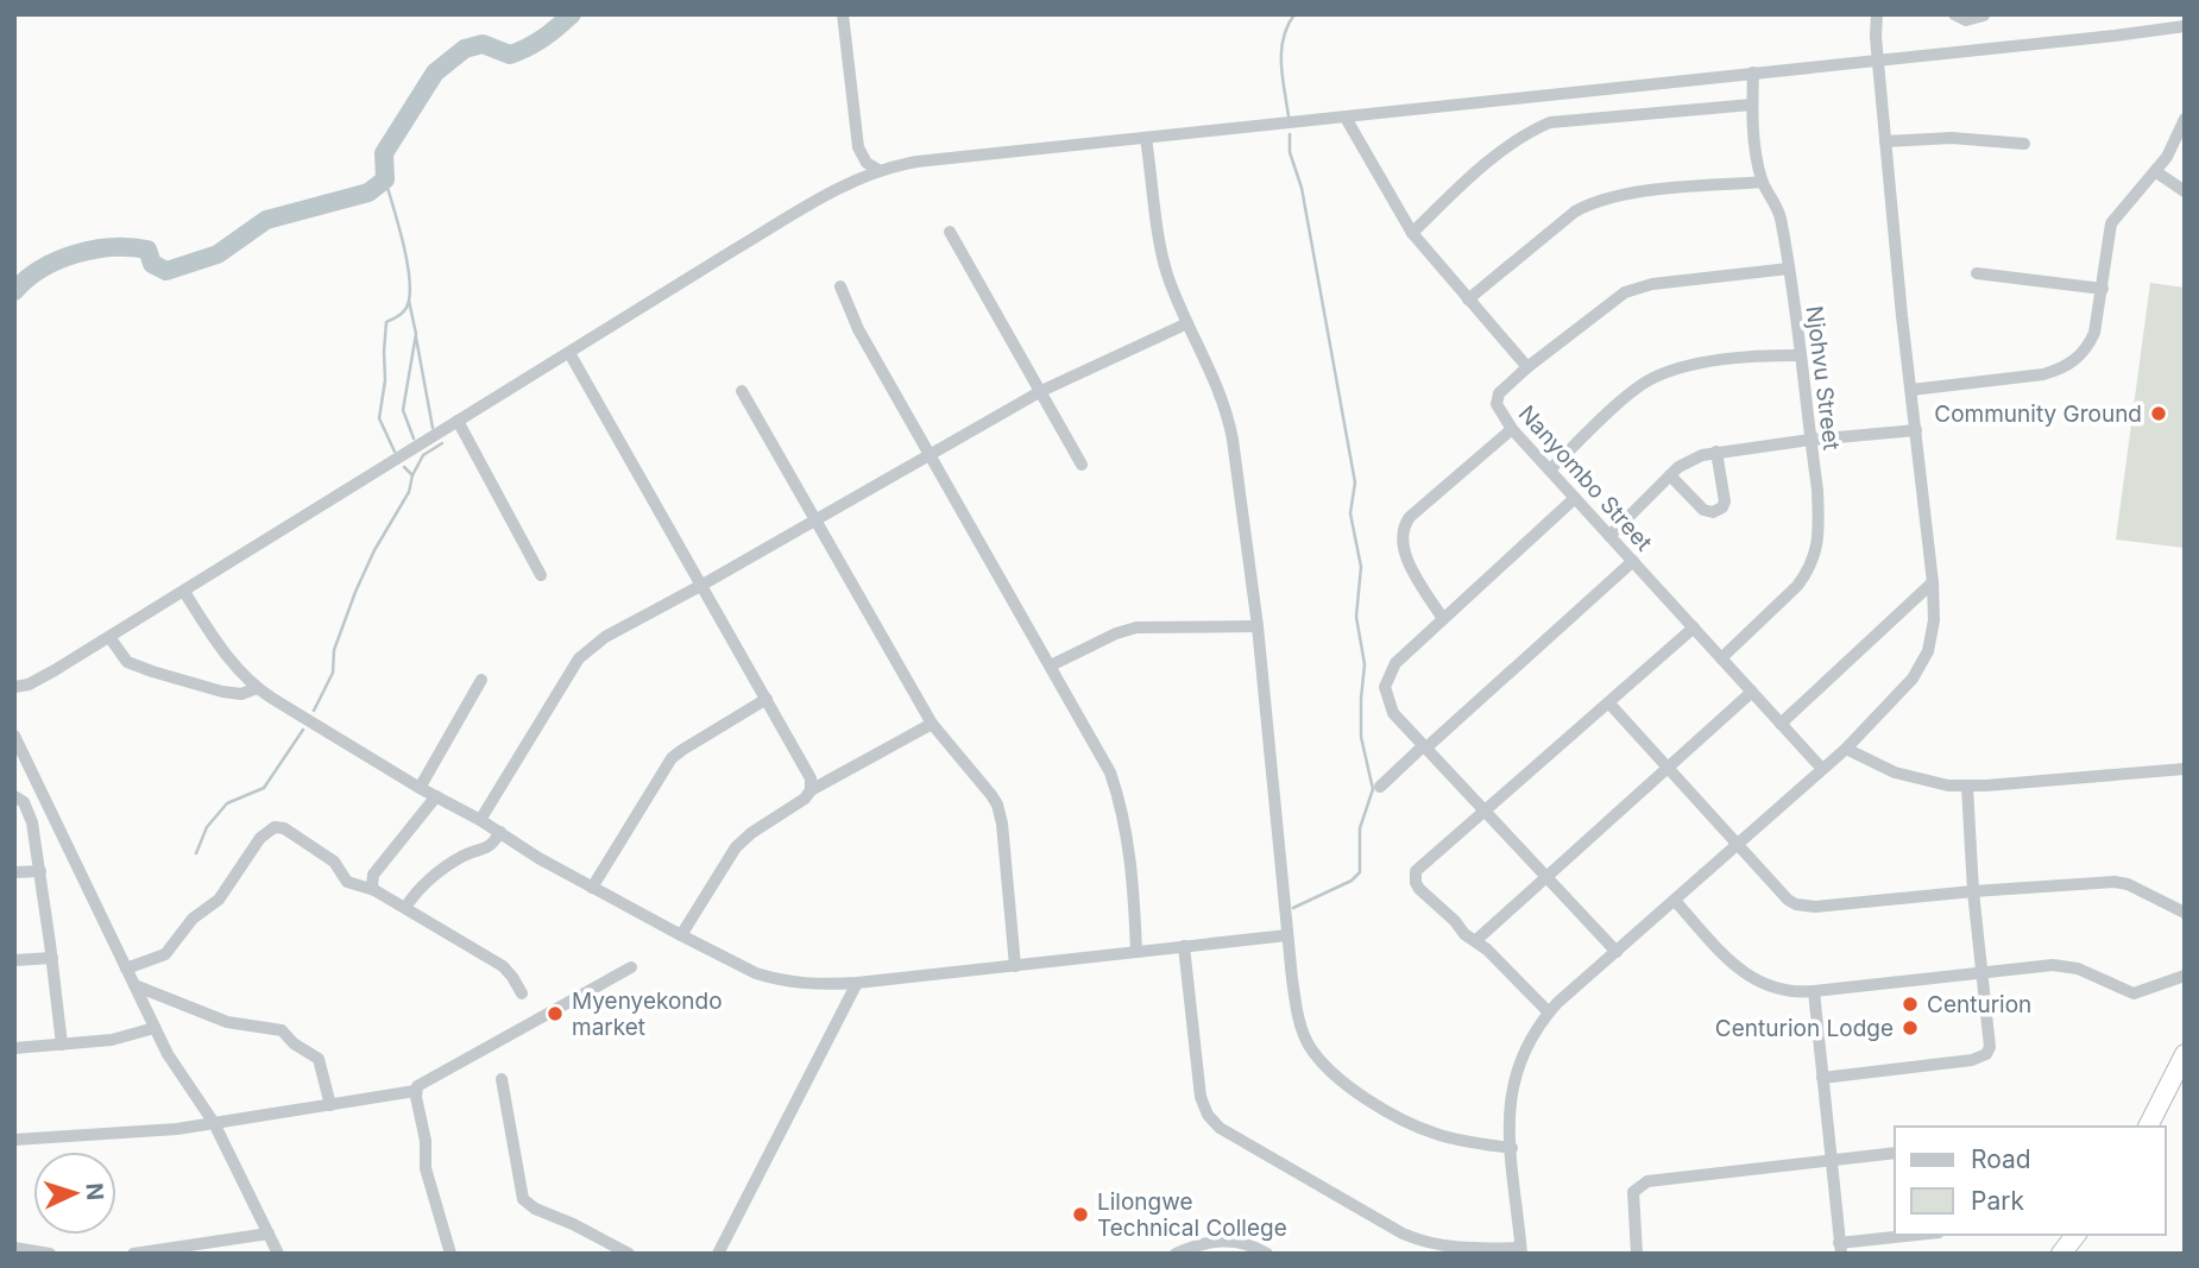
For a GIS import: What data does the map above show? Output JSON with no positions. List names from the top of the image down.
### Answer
{
  "streets": {
    "street": ["Njohvu Street", "Nanyombo Street"]
  },
  "crossings": [
    ["Njohvu Street", "Nanyombo Street"]
  ],
  "places": [
    "Community Ground",
    "Centurion",
    "Myenyekondo market",
    "Centurion Lodge",
    "Lilongwe Technical College"
  ],
  "legend": ["Road", "Park"],
  "north": "right"
}
